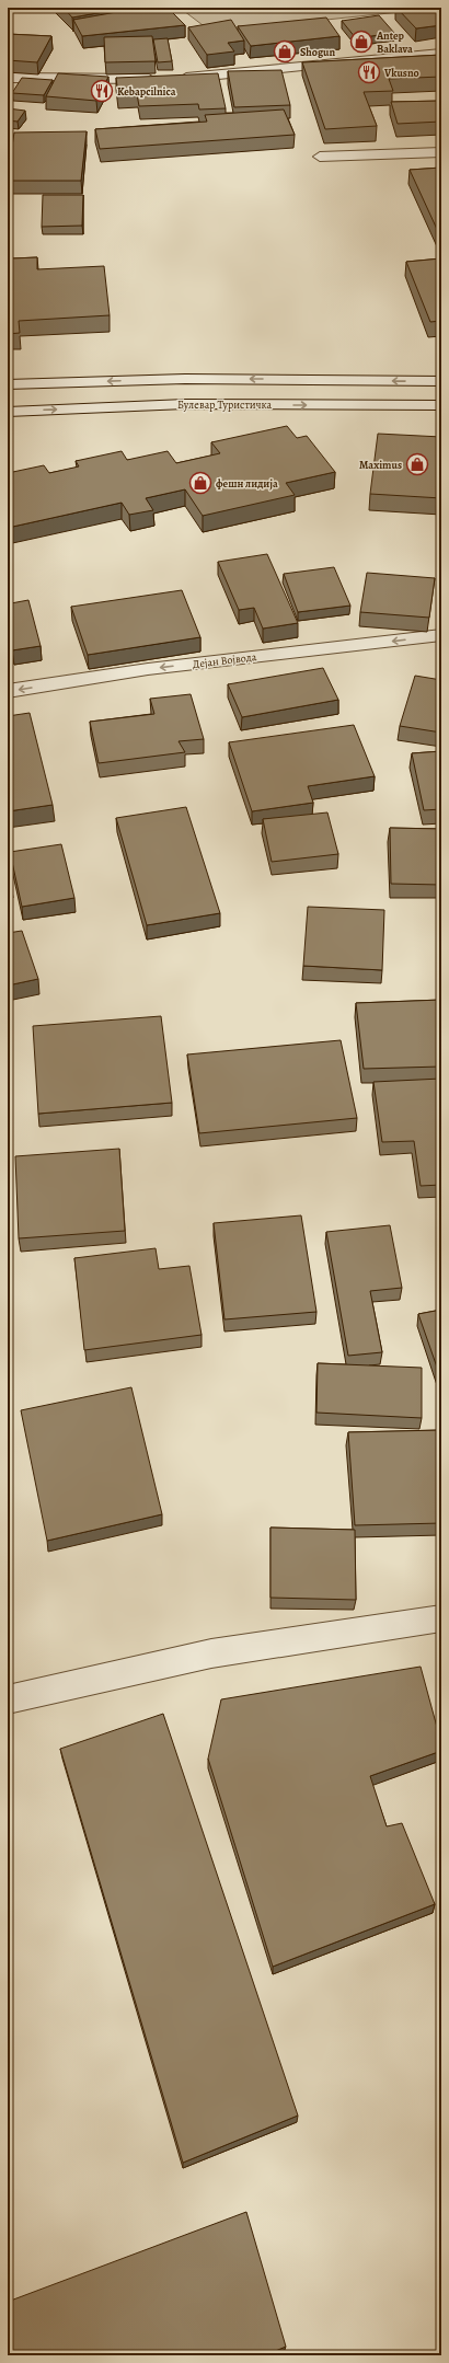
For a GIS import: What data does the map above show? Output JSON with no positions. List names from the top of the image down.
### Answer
{
  "streets": {
    "street": ["Булевар Туристичка", "Дејан Војвода"]
  },
  "one_way": ["Дејан Војвода"],
  "places": {
    "shop": [
      "Antep Baklava",
      "Shogun",
      "Maximus",
      "фешн лидија"
    ],
    "restaurant": ["Vkusno", "Kebapcilnica"]
  }
}
